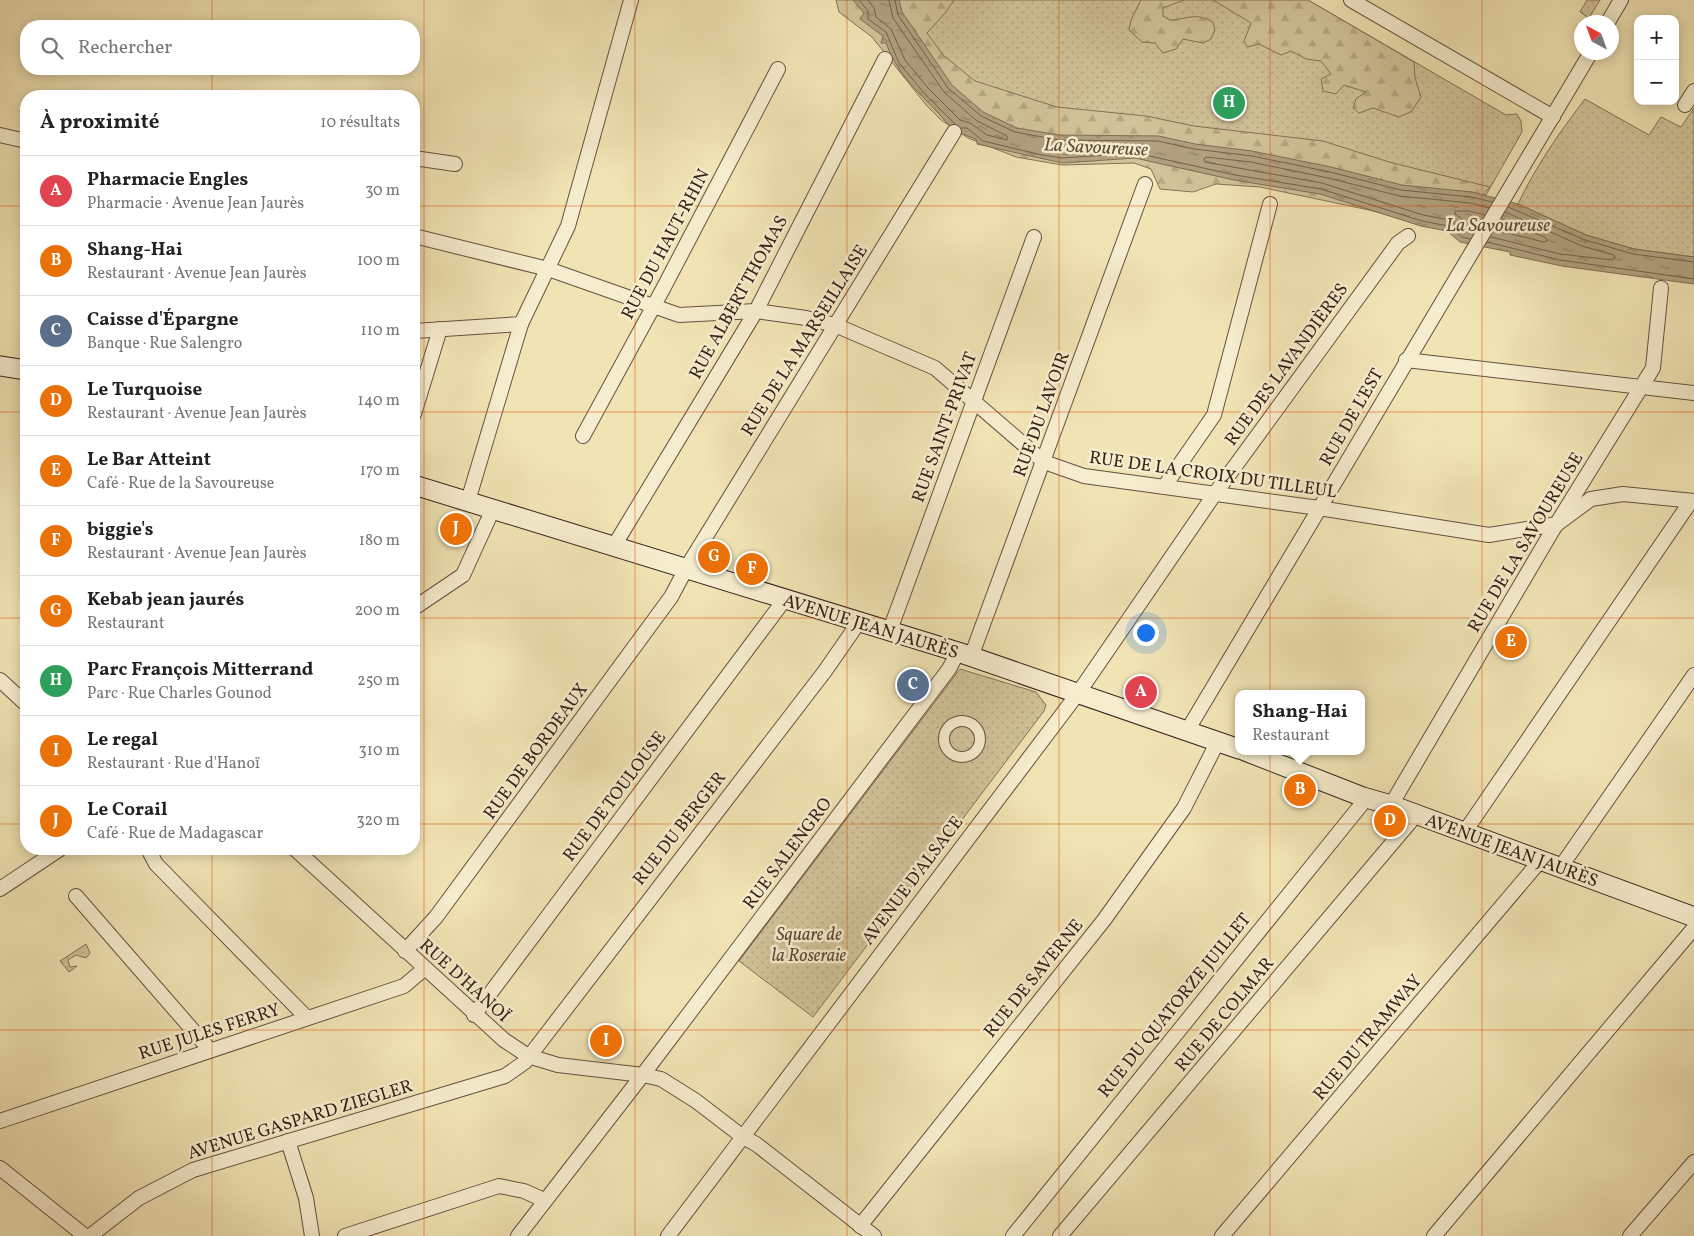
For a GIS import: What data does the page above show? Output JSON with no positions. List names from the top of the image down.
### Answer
{
  "streets": {
    "main road": ["AVENUE JEAN JAURÈS"],
    "street": [
      "RUE DU HAUT-RHIN",
      "RUE ALBERT THOMAS",
      "RUE DE LA MARSEILLAISE",
      "RUE DES LAVANDIÈRES",
      "RUE DU LAVOIR",
      "RUE DE L'EST",
      "RUE SAINT-PRIVAT",
      "RUE DE LA CROIX DU TILLEUL",
      "RUE DE LA SAVOUREUSE",
      "RUE DE BORDEAUX",
      "RUE DE TOULOUSE",
      "RUE DU BERGER",
      "RUE SALENGRO",
      "AVENUE D'ALSACE",
      "RUE DE SAVERNE",
      "RUE D'HANOÏ",
      "RUE DU QUATORZE JUILLET",
      "RUE DE COLMAR",
      "RUE JULES FERRY",
      "RUE DU TRAMWAY",
      "AVENUE GASPARD ZIEGLER"
    ]
  },
  "crossings": [
    ["RUE DU HAUT-RHIN", "RUE DE LA CROIX DU TILLEUL"],
    ["RUE ALBERT THOMAS", "RUE DE LA CROIX DU TILLEUL"],
    ["RUE ALBERT THOMAS", "AVENUE JEAN JAURÈS"],
    ["RUE DE LA MARSEILLAISE", "RUE DE LA CROIX DU TILLEUL"],
    ["RUE DE LA MARSEILLAISE", "AVENUE JEAN JAURÈS"],
    ["RUE DE LA MARSEILLAISE", "RUE DE BORDEAUX"],
    ["RUE DES LAVANDIÈRES", "RUE DE LA CROIX DU TILLEUL"],
    ["RUE DES LAVANDIÈRES", "AVENUE JEAN JAURÈS"],
    ["RUE DES LAVANDIÈRES", "AVENUE D'ALSACE"],
    ["RUE DU LAVOIR", "RUE DE LA CROIX DU TILLEUL"],
    ["RUE DU LAVOIR", "AVENUE JEAN JAURÈS"],
    ["RUE DU LAVOIR", "RUE SALENGRO"],
    ["RUE DE L'EST", "RUE DE LA CROIX DU TILLEUL"],
    ["RUE DE L'EST", "AVENUE JEAN JAURÈS"],
    ["RUE SAINT-PRIVAT", "RUE DE LA CROIX DU TILLEUL"],
    ["RUE SAINT-PRIVAT", "AVENUE JEAN JAURÈS"],
    ["RUE DE LA CROIX DU TILLEUL", "RUE DE LA SAVOUREUSE"],
    ["RUE DE LA SAVOUREUSE", "AVENUE JEAN JAURÈS"],
    ["AVENUE JEAN JAURÈS", "RUE DE BORDEAUX"],
    ["AVENUE JEAN JAURÈS", "RUE DE TOULOUSE"],
    ["AVENUE JEAN JAURÈS", "RUE DU BERGER"],
    ["AVENUE JEAN JAURÈS", "RUE SALENGRO"],
    ["AVENUE JEAN JAURÈS", "AVENUE D'ALSACE"],
    ["AVENUE JEAN JAURÈS", "RUE DE SAVERNE"],
    ["AVENUE JEAN JAURÈS", "RUE DU QUATORZE JUILLET"],
    ["AVENUE JEAN JAURÈS", "RUE DE COLMAR"],
    ["AVENUE JEAN JAURÈS", "RUE DU TRAMWAY"],
    ["RUE DE BORDEAUX", "RUE D'HANOÏ"],
    ["RUE DE TOULOUSE", "RUE D'HANOÏ"],
    ["RUE DU BERGER", "RUE D'HANOÏ"],
    ["RUE DU BERGER", "AVENUE GASPARD ZIEGLER"],
    ["RUE SALENGRO", "RUE D'HANOÏ"],
    ["AVENUE D'ALSACE", "RUE D'HANOÏ"],
    ["RUE DE SAVERNE", "RUE D'HANOÏ"],
    ["RUE D'HANOÏ", "RUE JULES FERRY"],
    ["RUE D'HANOÏ", "AVENUE GASPARD ZIEGLER"]
  ],
  "water": ["La Savoureuse"],
  "parks": ["Square de la Roseraie"],
  "north": "top left",
  "page": {
    "map_buttons": ["+", "−"],
    "search": "Rechercher",
    "pins": [
      "H",
      "J",
      "G",
      "F",
      "E",
      "C",
      "A",
      "B",
      "D",
      "I"
    ],
    "heading": ["À proximité", "10 résultats"],
    "list": [
      {
        "mark": "A",
        "name": "Pharmacie Engles",
        "note": "Pharmacie · Avenue Jean Jaurès",
        "value": "30 m"
      },
      {
        "mark": "B",
        "name": "Shang-Hai",
        "note": "Restaurant · Avenue Jean Jaurès",
        "value": "100 m"
      },
      {
        "mark": "C",
        "name": "Caisse d'Épargne",
        "note": "Banque · Rue Salengro",
        "value": "110 m"
      },
      {
        "mark": "D",
        "name": "Le Turquoise",
        "note": "Restaurant · Avenue Jean Jaurès",
        "value": "140 m"
      },
      {
        "mark": "E",
        "name": "Le Bar Atteint",
        "note": "Café · Rue de la Savoureuse",
        "value": "170 m"
      },
      {
        "mark": "F",
        "name": "biggie's",
        "note": "Restaurant · Avenue Jean Jaurès",
        "value": "180 m"
      },
      {
        "mark": "G",
        "name": "Kebab jean jaurés",
        "note": "Restaurant",
        "value": "200 m"
      },
      {
        "mark": "H",
        "name": "Parc François Mitterrand",
        "note": "Parc · Rue Charles Gounod",
        "value": "250 m"
      },
      {
        "mark": "I",
        "name": "Le regal",
        "note": "Restaurant · Rue d'Hanoï",
        "value": "310 m"
      },
      {
        "mark": "J",
        "name": "Le Corail",
        "note": "Café · Rue de Madagascar",
        "value": "320 m"
      }
    ],
    "popup": ["Shang-Hai", "Restaurant"]
  }
}
